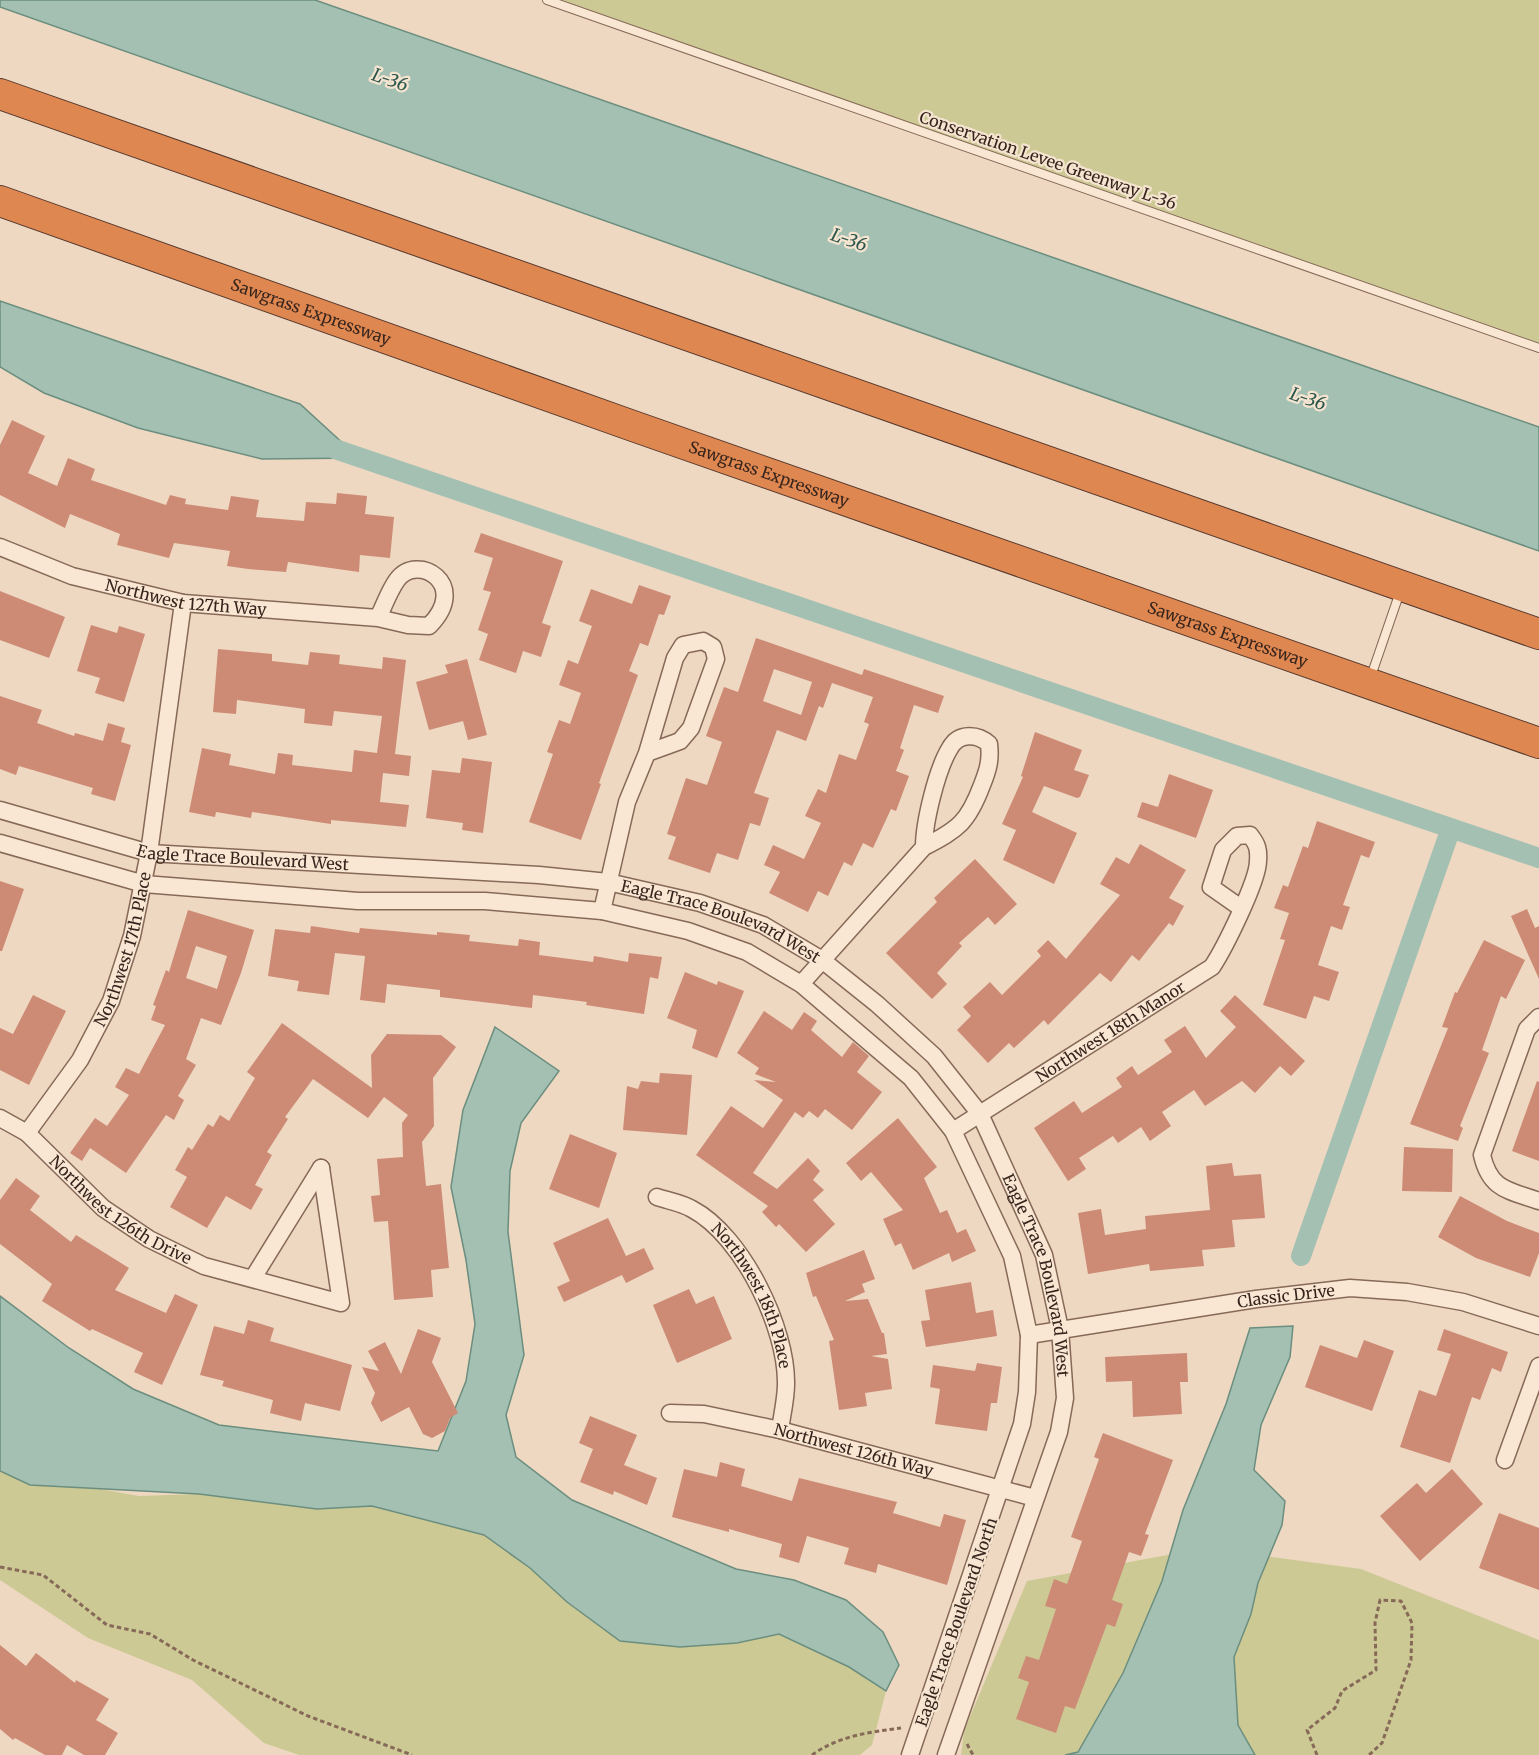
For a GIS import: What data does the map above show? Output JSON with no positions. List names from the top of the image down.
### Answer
{
  "streets": {
    "highway": ["Sawgrass Expressway"],
    "street": [
      "Northwest 127th Way",
      "Eagle Trace Boulevard West",
      "Northwest 17th Place",
      "Northwest 18th Manor",
      "Northwest 126th Drive",
      "Classic Drive",
      "Northwest 18th Place",
      "Northwest 126th Way",
      "Eagle Trace Boulevard North"
    ],
    "lane": ["Conservation Levee Greenway L-36"]
  },
  "crossings": [
    ["Northwest 127th Way", "Northwest 17th Place"],
    ["Eagle Trace Boulevard West", "Northwest 17th Place"],
    ["Eagle Trace Boulevard West", "Northwest 18th Manor"],
    ["Eagle Trace Boulevard West", "Classic Drive"],
    ["Eagle Trace Boulevard West", "Northwest 126th Way"],
    ["Eagle Trace Boulevard West", "Eagle Trace Boulevard North"],
    ["Northwest 17th Place", "Northwest 126th Drive"],
    ["Northwest 18th Place", "Northwest 126th Way"],
    ["Northwest 126th Way", "Eagle Trace Boulevard North"]
  ],
  "water": ["L-36"]
}
